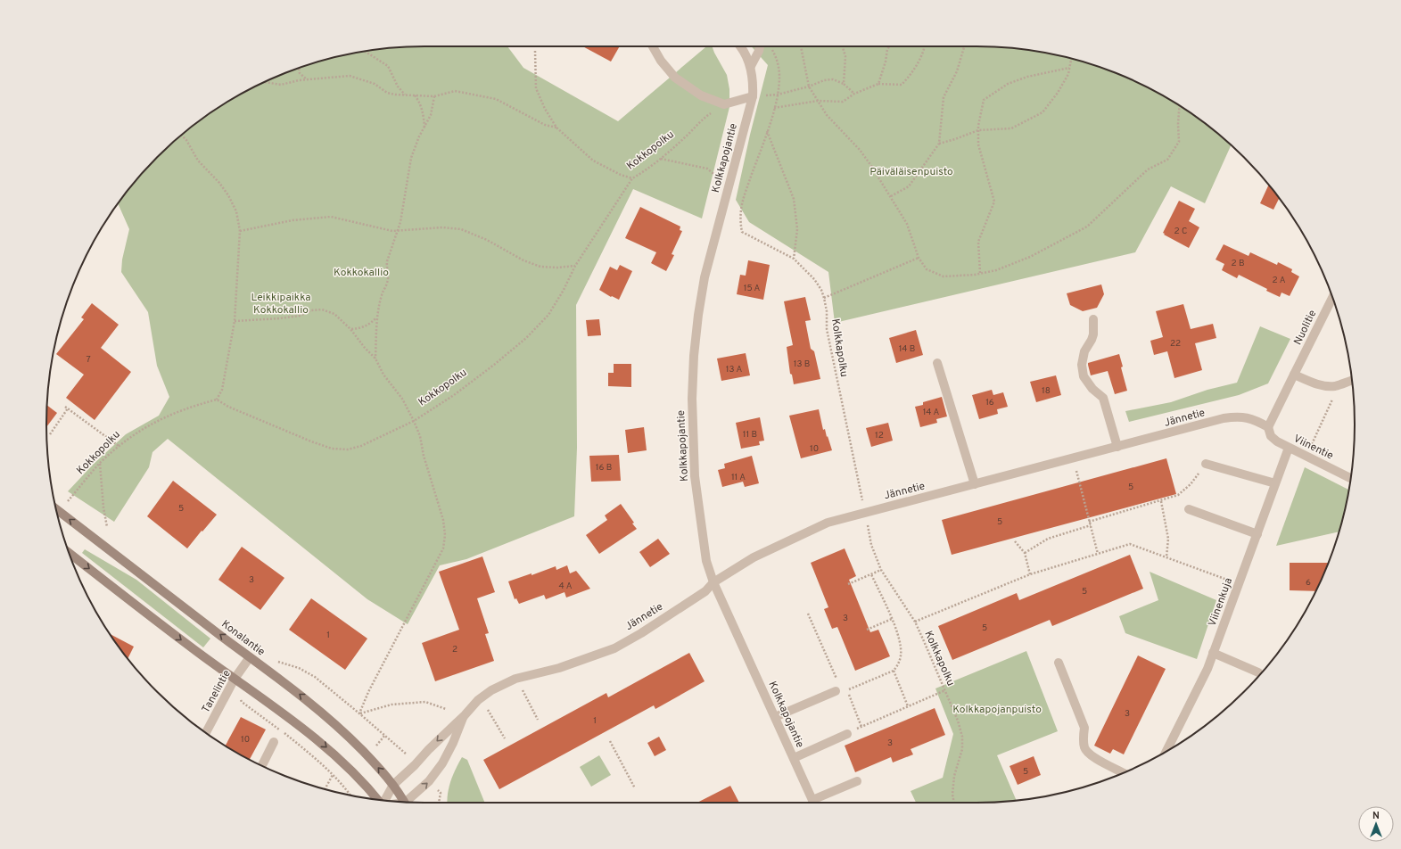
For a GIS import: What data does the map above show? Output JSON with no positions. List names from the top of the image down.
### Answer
{
  "streets": {
    "main road": ["Konalantie"],
    "street": [
      "Kolkkapojantie",
      "Nuolitie",
      "Jännetie",
      "Viinentie",
      "Viinenkuja",
      "Tanelintie"
    ],
    "path": ["Kokkopolku", "Kolkkapolku"]
  },
  "crossings": [
    ["Kolkkapojantie", "Jännetie"],
    ["Jännetie", "Viinentie"],
    ["Jännetie", "Konalantie"],
    ["Viinentie", "Viinenkuja"],
    ["Konalantie", "Tanelintie"]
  ],
  "parks": [
    "Päiväläisenpuisto",
    "Kokkokallio",
    "Leikkipaikka Kokkokallio",
    "Kolkkapojanpuisto"
  ],
  "house_numbers": [
    "2 C",
    "2 B",
    "2 A",
    "15 A",
    "22",
    "14 B",
    "7",
    "13 B",
    "13 A",
    "18",
    "16",
    "14 A",
    "11 B",
    "12",
    "10",
    "16 B",
    "11 A",
    "5",
    "5",
    "5",
    "3",
    "6",
    "4 A",
    "5",
    "3",
    "5",
    "1",
    "2",
    "3",
    "1",
    "10",
    "3",
    "5"
  ],
  "north": "top"
}
